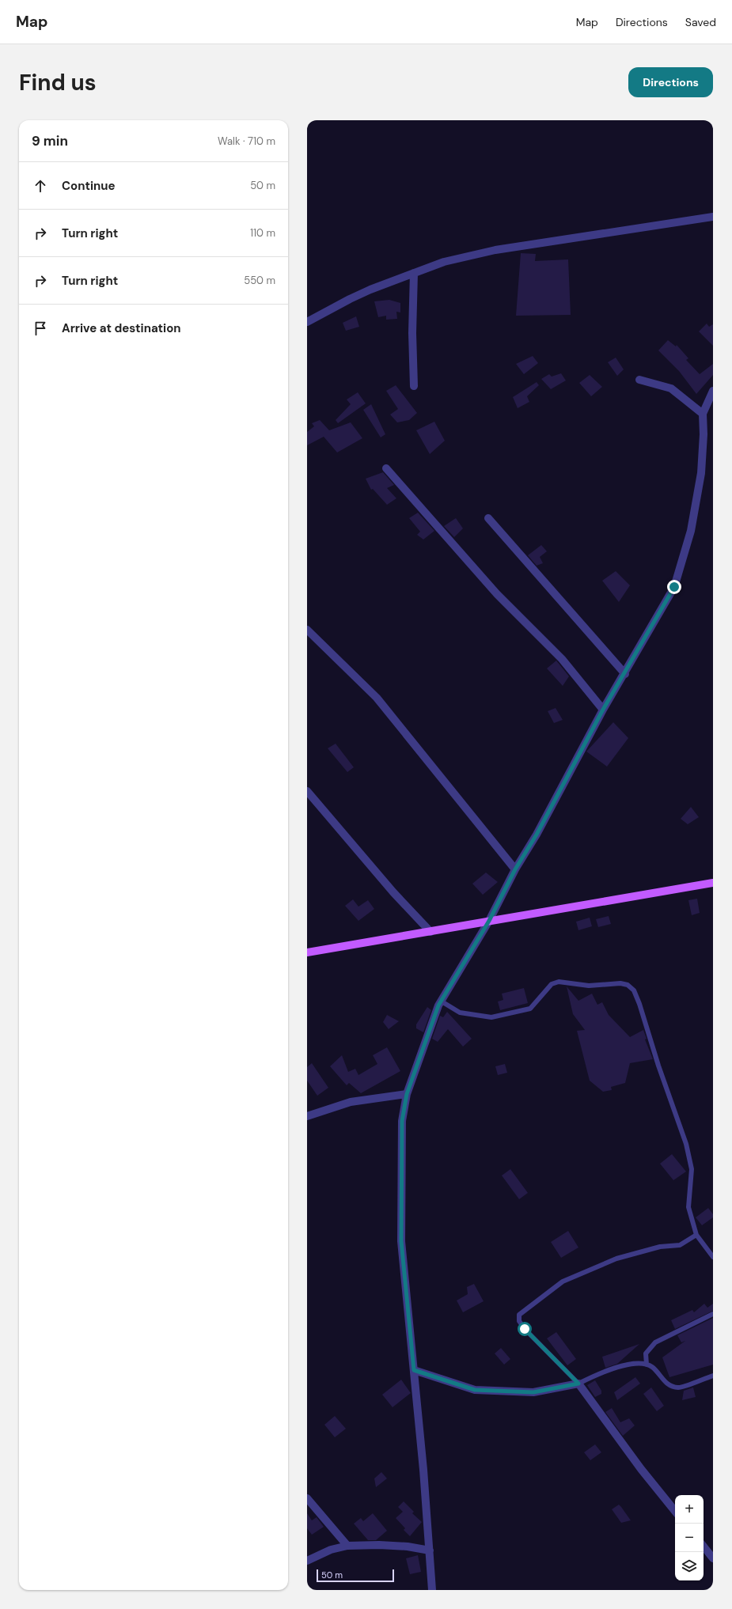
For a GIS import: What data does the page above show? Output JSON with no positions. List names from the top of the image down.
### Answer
{
  "scale_bar": "50 m",
  "page": {
    "header": "Map",
    "nav": ["Map", "Directions", "Saved"],
    "buttons": "Directions",
    "title": "Find us",
    "heading": ["9 min", "Walk · 710 m"],
    "list": [
      ["Continue", "50 m"],
      ["Turn right", "110 m"],
      ["Turn right", "550 m"],
      "Arrive at destination"
    ],
    "map_buttons": ["+", "−"],
    "scale": "50 m"
  }
}
